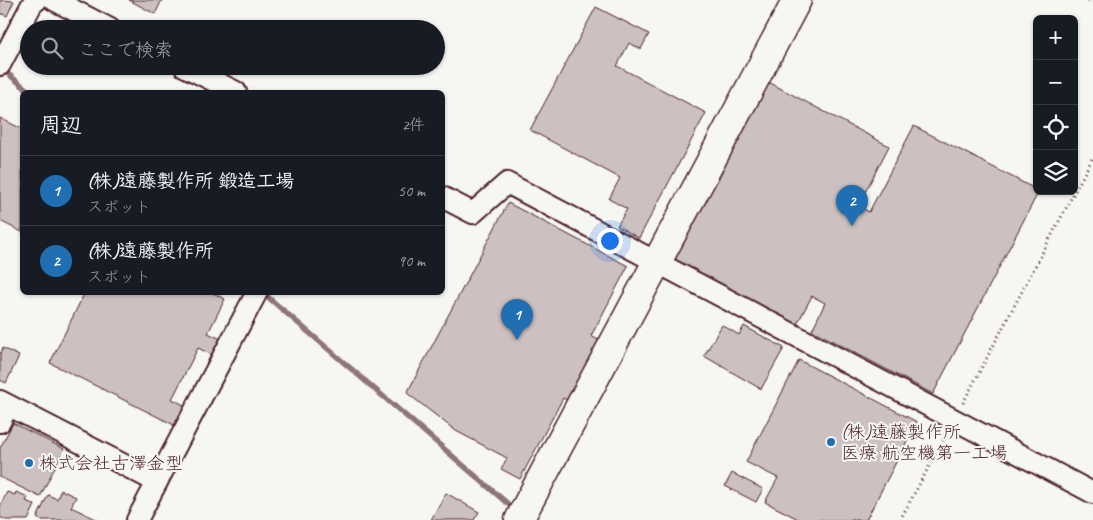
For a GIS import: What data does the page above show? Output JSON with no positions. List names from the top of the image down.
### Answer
{
  "places": ["(株)遠藤製作所 医療 航空機第一工場", "株式会社古澤金型"],
  "page": {
    "map_buttons": ["+", "−"],
    "search": "ここで検索",
    "heading": ["周辺", "2件"],
    "list": [
      {
        "mark": "1",
        "name": "(株)遠藤製作所 鍛造工場",
        "note": "スポット",
        "value": "50 m"
      },
      {
        "mark": "2",
        "name": "(株)遠藤製作所",
        "note": "スポット",
        "value": "90 m"
      }
    ],
    "pins": ["2", "1"]
  }
}
